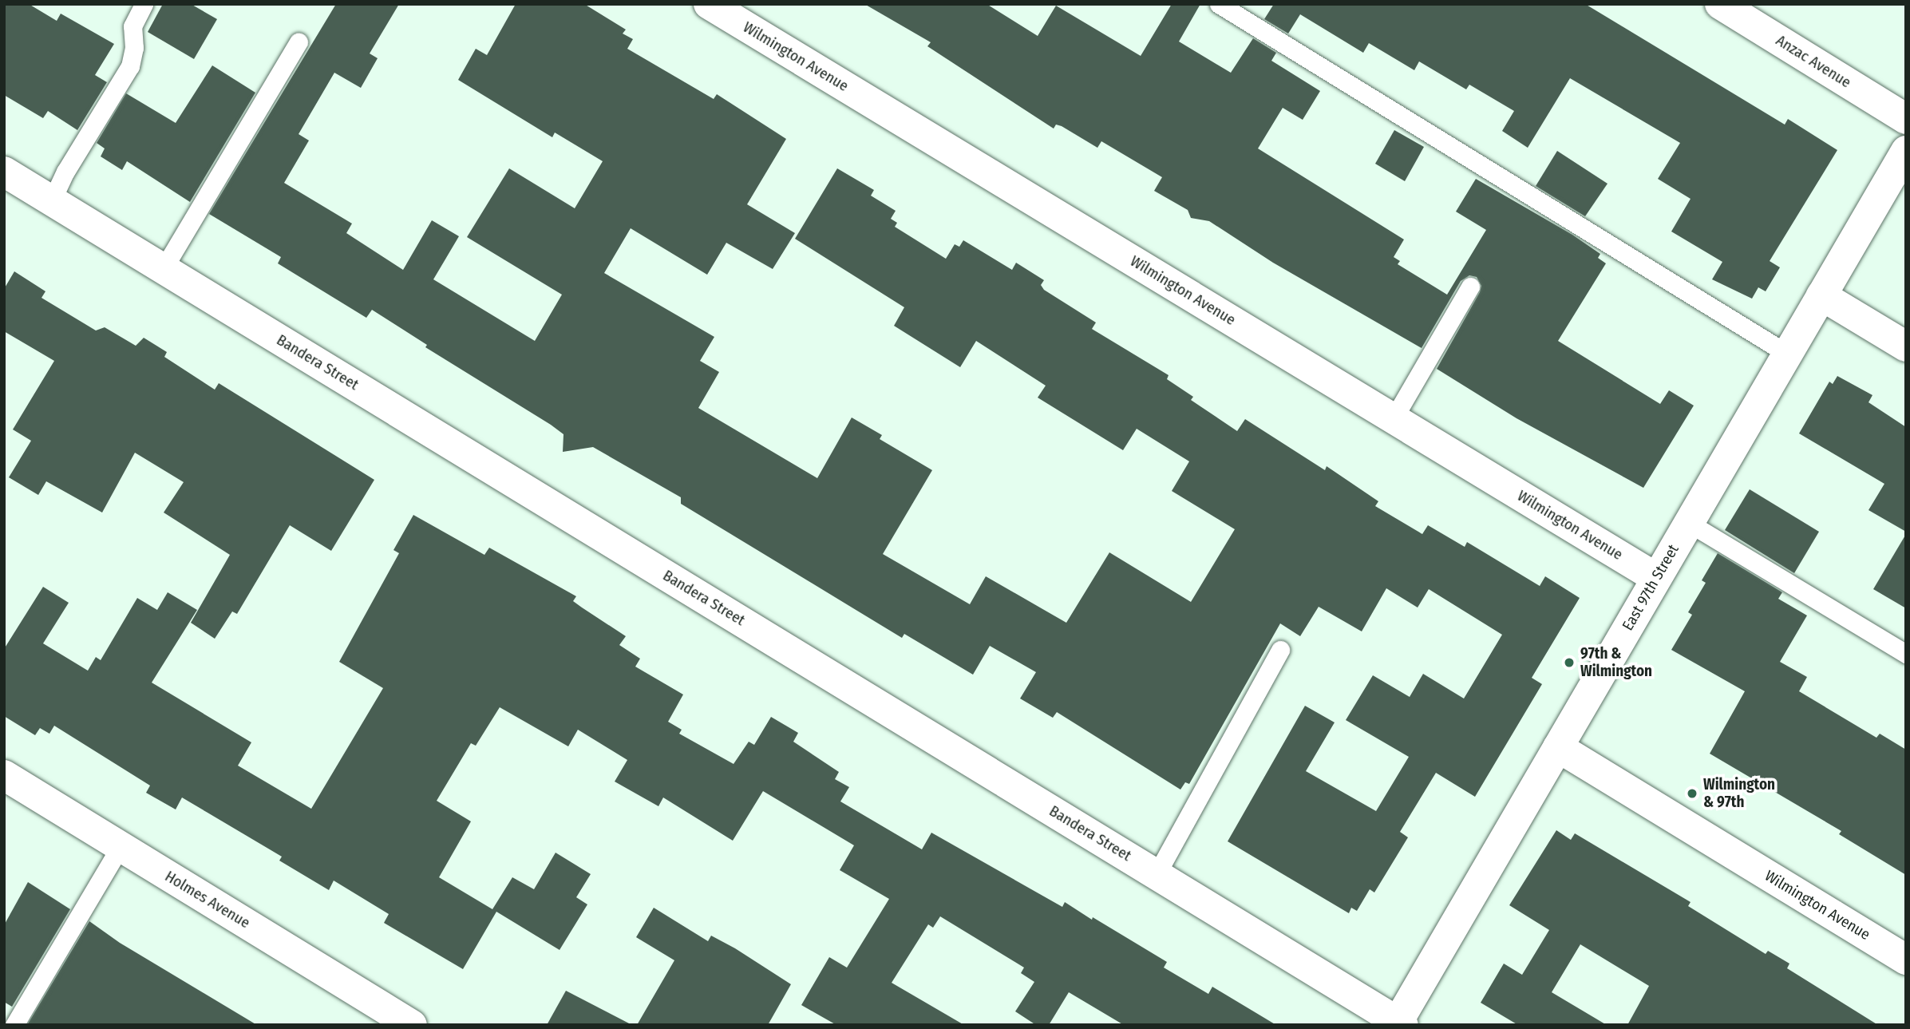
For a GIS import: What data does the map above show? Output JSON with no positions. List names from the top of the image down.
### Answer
{
  "streets": {
    "street": [
      "Wilmington Avenue",
      "Anzac Avenue",
      "Bandera Street",
      "East 97th Street",
      "Holmes Avenue"
    ]
  },
  "crossings": [
    ["Wilmington Avenue", "East 97th Street"],
    ["Bandera Street", "East 97th Street"]
  ],
  "places": ["97th & Wilmington", "Wilmington & 97th"]
}
